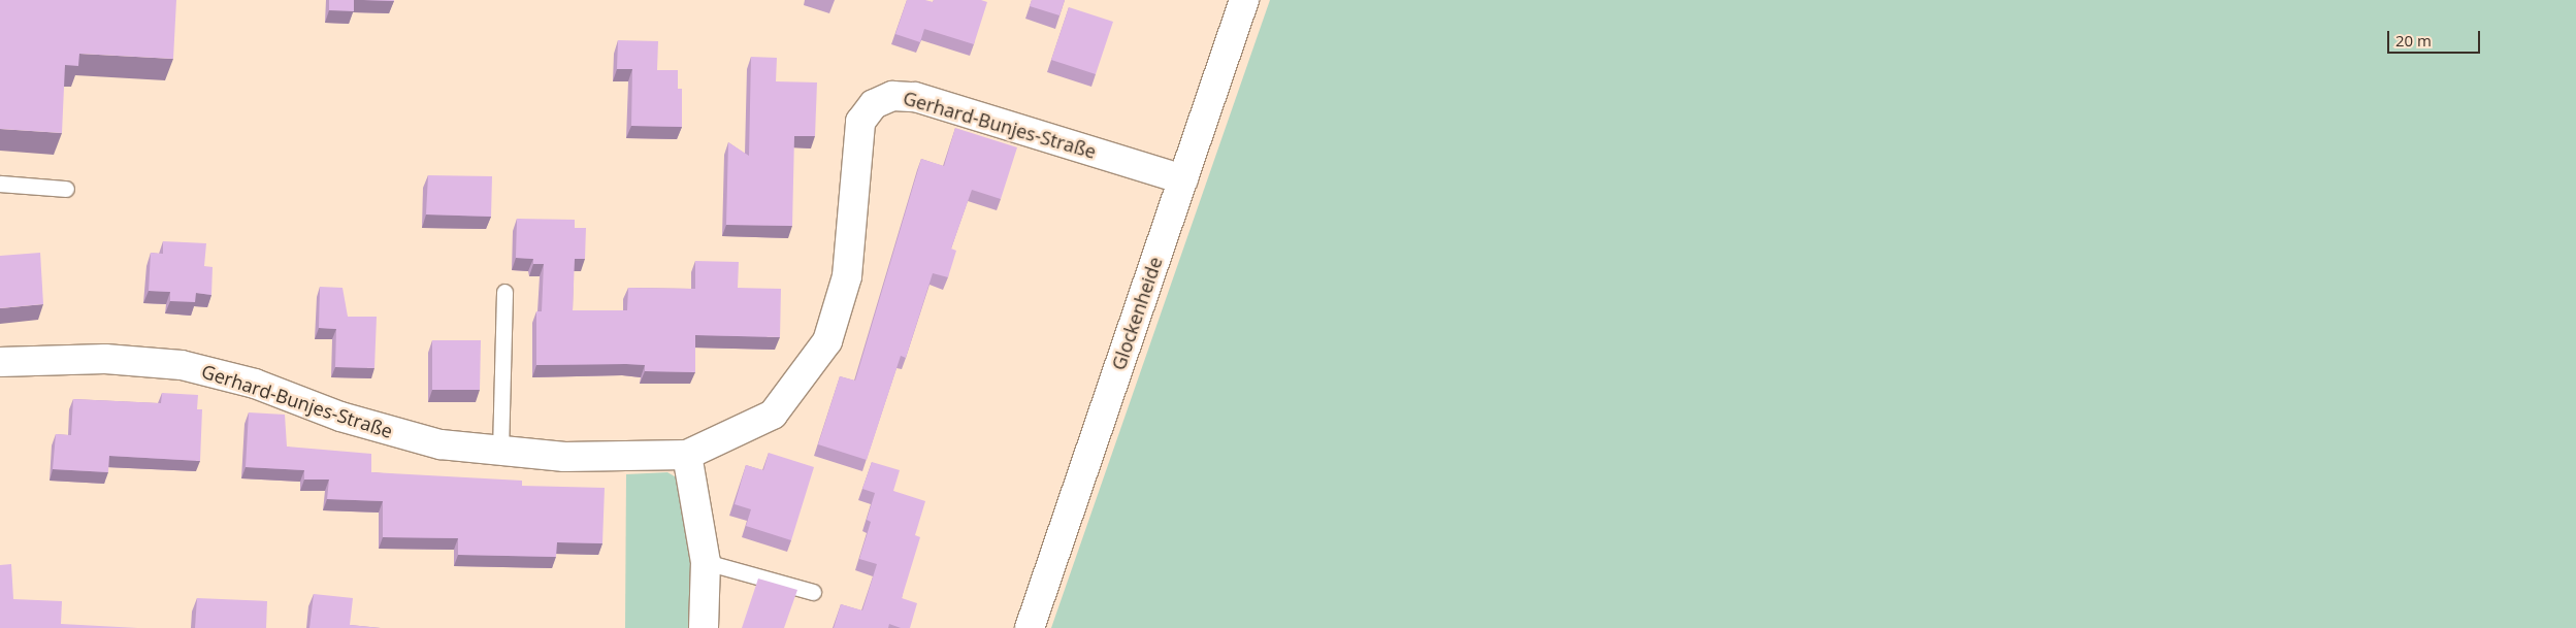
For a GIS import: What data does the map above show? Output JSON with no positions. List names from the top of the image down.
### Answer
{
  "streets": {
    "street": ["Gerhard-Bunjes-Straße", "Glockenheide"]
  },
  "crossings": [
    ["Gerhard-Bunjes-Straße", "Glockenheide"]
  ],
  "scale_bar": "20 m"
}
